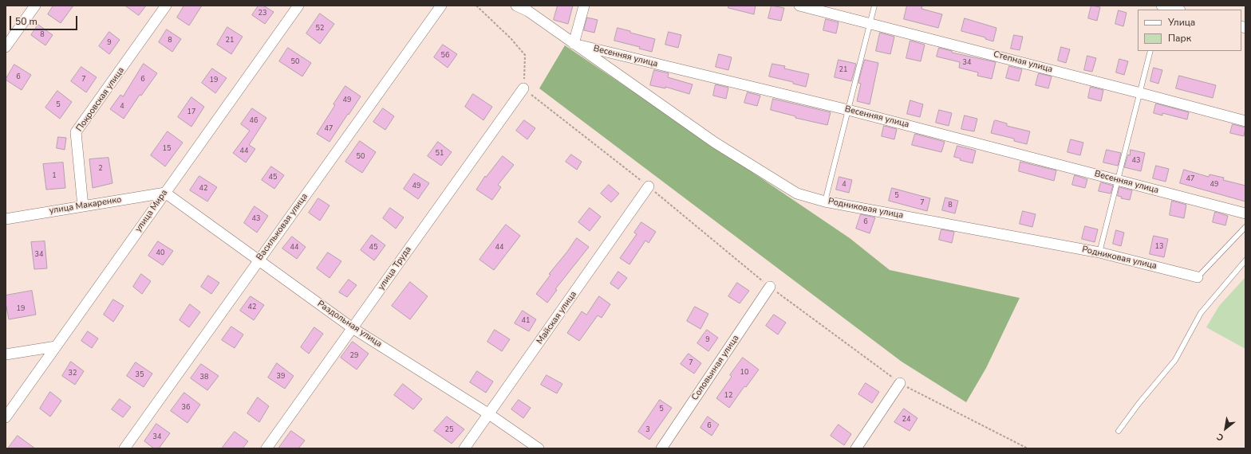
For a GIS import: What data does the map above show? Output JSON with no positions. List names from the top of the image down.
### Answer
{
  "streets": {
    "street": [
      "Весенняя улица",
      "Степная улица",
      "Покровская улица",
      "улица Макаренко",
      "Родниковая улица",
      "улица Мира",
      "Васильковая улица",
      "улица Труда",
      "Майская улица",
      "Раздольная улица",
      "Соловьиная улица"
    ]
  },
  "crossings": [
    ["Весенняя улица", "Родниковая улица"],
    ["Покровская улица", "улица Макаренко"],
    ["улица Макаренко", "улица Мира"],
    ["улица Макаренко", "Раздольная улица"],
    ["улица Мира", "Раздольная улица"],
    ["Васильковая улица", "Раздольная улица"],
    ["улица Труда", "Раздольная улица"],
    ["Майская улица", "Раздольная улица"]
  ],
  "house_numbers": [
    "23",
    "52",
    "8",
    "8",
    "21",
    "9",
    "56",
    "50",
    "34",
    "21",
    "6",
    "7",
    "6",
    "19",
    "49",
    "5",
    "4",
    "17",
    "46",
    "47",
    "15",
    "44",
    "51",
    "50",
    "43",
    "2",
    "1",
    "45",
    "47",
    "4",
    "49",
    "49",
    "42",
    "5",
    "7",
    "8",
    "43",
    "6",
    "13",
    "44",
    "45",
    "44",
    "40",
    "34",
    "42",
    "19",
    "41",
    "9",
    "29",
    "7",
    "10",
    "32",
    "35",
    "39",
    "38",
    "12",
    "36",
    "5",
    "24",
    "6",
    "25",
    "3",
    "34"
  ],
  "legend": ["Улица", "Парк"],
  "scale_bar": "50 m",
  "north": "bottom left"
}
